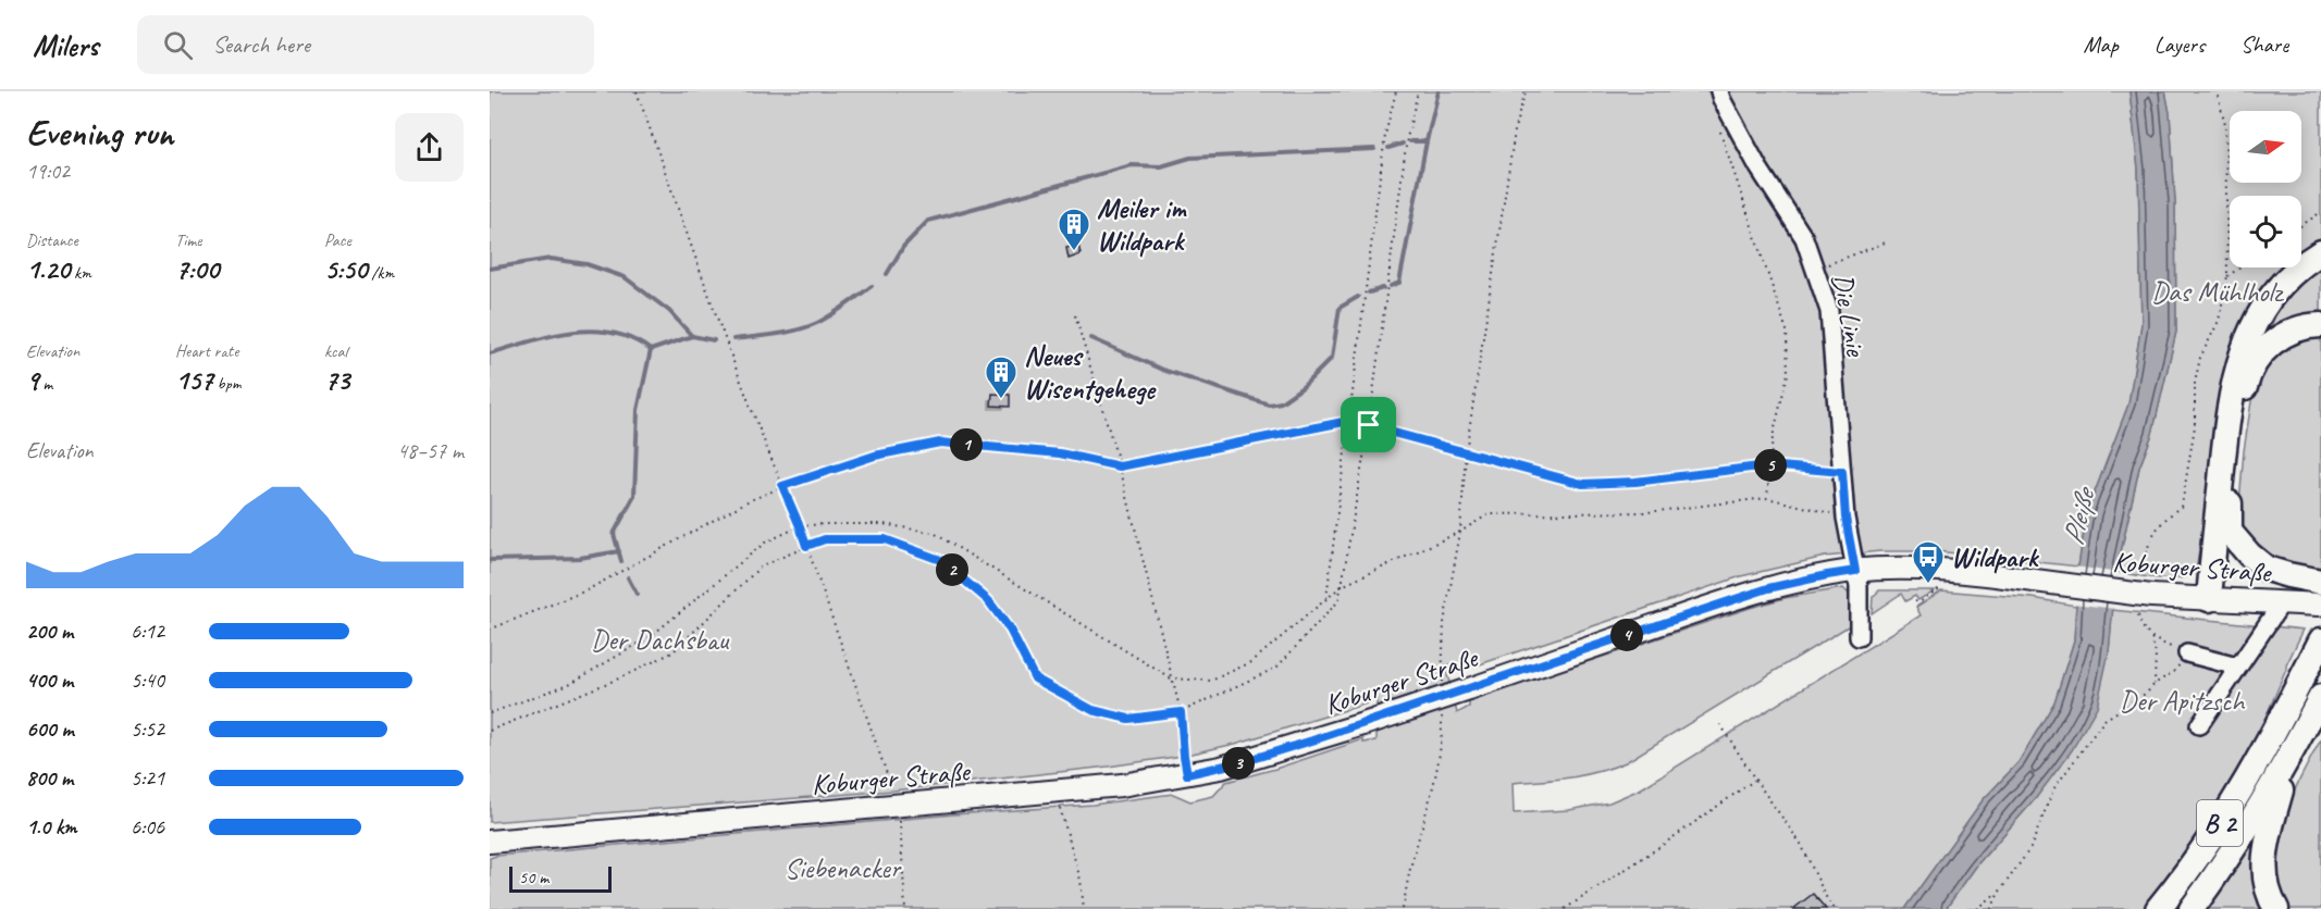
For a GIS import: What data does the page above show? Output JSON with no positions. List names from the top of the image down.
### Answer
{
  "streets": {
    "highway": ["B 2"],
    "main road": ["Koburger Straße"],
    "lane": ["Die Linie"]
  },
  "crossings": [
    ["Die Linie", "Koburger Straße"]
  ],
  "water": ["Pleiße"],
  "parks": [
    "Das Mühlholz",
    "Der Dachsbau",
    "Der Apitzsch",
    "Siebenacker"
  ],
  "places": {
    "building": ["Meiler im Wildpark", "Neues Wisentgehege"],
    "bus stop": ["Wildpark"]
  },
  "scale_bar": "50 m",
  "north": "right",
  "page": {
    "header": "Milers",
    "search": "Search here",
    "nav": ["Map", "Layers", "Share"],
    "heading": ["Evening run", "19:02"],
    "stats": [
      ["Distance", "1.20 km"],
      ["Time", "7:00"],
      ["Pace", "5:50 /km"],
      ["Elevation", "9 m"],
      ["Heart rate", "157 bpm"],
      ["kcal", "73"]
    ],
    "chart": ["Elevation", "48–57 m"],
    "pins": [
      "1",
      "5",
      "2",
      "4",
      "3"
    ],
    "list": [
      {
        "name": "200 m",
        "note": "6:12"
      },
      {
        "name": "400 m",
        "note": "5:40"
      },
      {
        "name": "600 m",
        "note": "5:52"
      },
      {
        "name": "800 m",
        "note": "5:21"
      },
      {
        "name": "1.0 km",
        "note": "6:06"
      }
    ],
    "scale": "50 m"
  }
}
